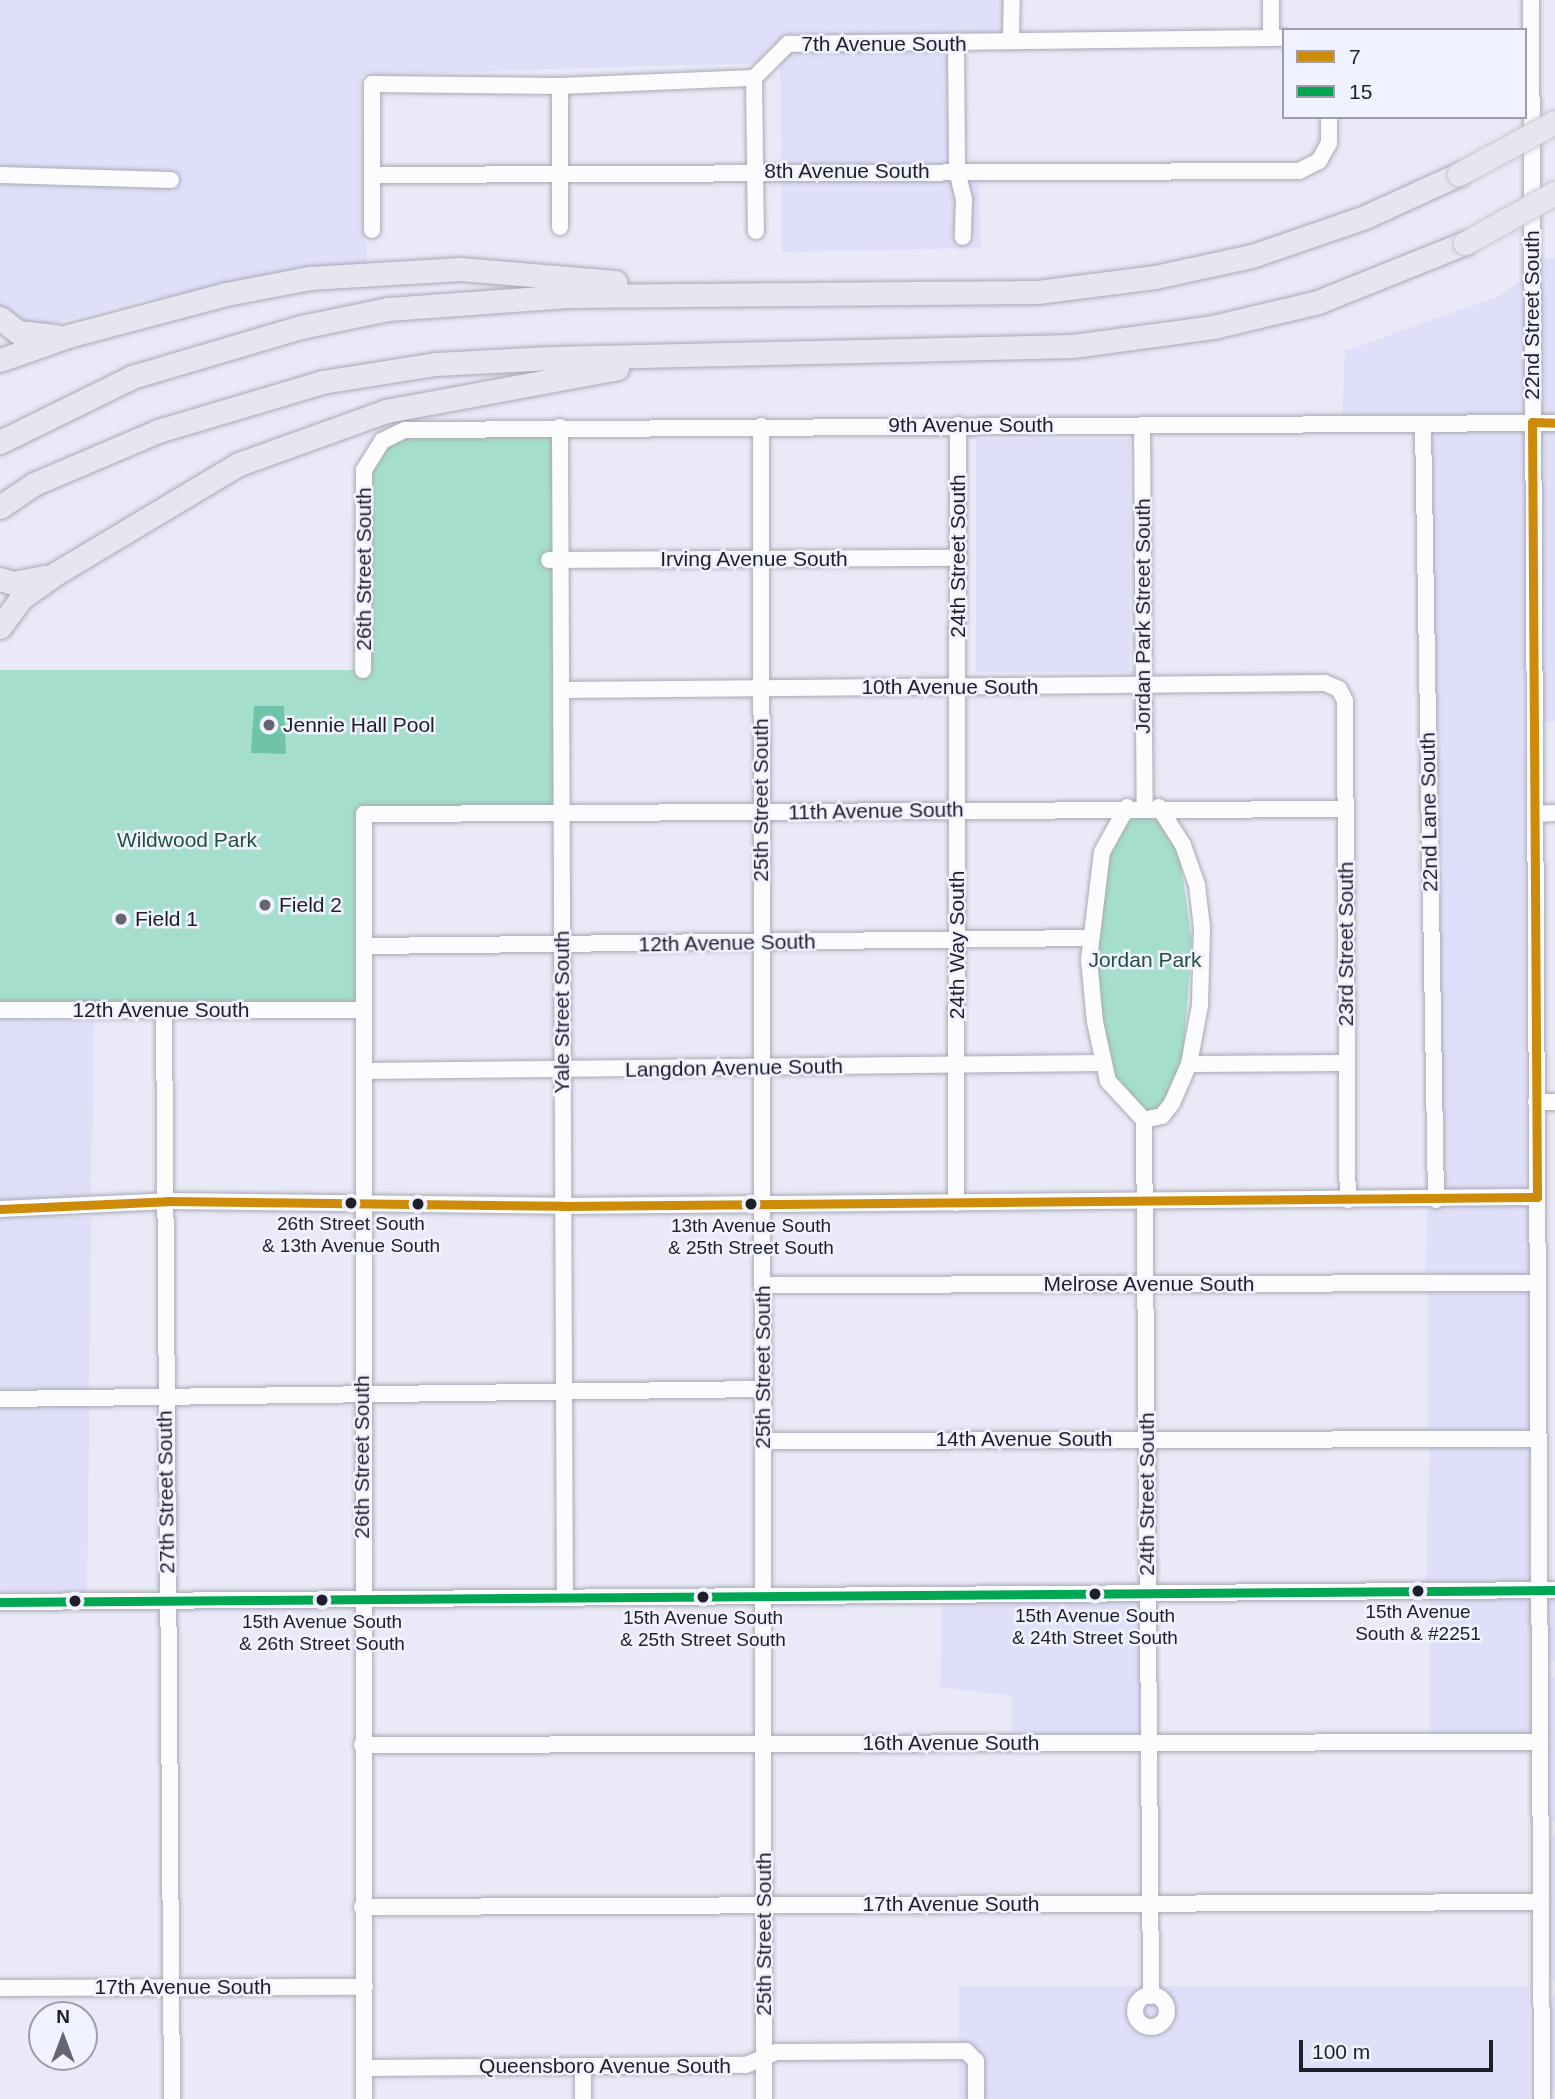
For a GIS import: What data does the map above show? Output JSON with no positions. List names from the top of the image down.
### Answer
{
  "streets": {
    "street": [
      "7th Avenue South",
      "8th Avenue South",
      "22nd Street South",
      "9th Avenue South",
      "24th Street South",
      "Irving Avenue South",
      "26th Street South",
      "Jordan Park Street South",
      "10th Avenue South",
      "25th Street South",
      "11th Avenue South",
      "22nd Lane South",
      "12th Avenue South",
      "23rd Street South",
      "24th Way South",
      "Yale Street South",
      "Langdon Avenue South",
      "Melrose Avenue South",
      "14th Avenue South",
      "27th Street South",
      "16th Avenue South",
      "17th Avenue South",
      "Queensboro Avenue South"
    ]
  },
  "crossings": [
    ["22nd Street South", "9th Avenue South"],
    ["22nd Street South", "Melrose Avenue South"],
    ["22nd Street South", "14th Avenue South"],
    ["22nd Street South", "16th Avenue South"],
    ["22nd Street South", "17th Avenue South"],
    ["9th Avenue South", "24th Street South"],
    ["9th Avenue South", "26th Street South"],
    ["9th Avenue South", "Jordan Park Street South"],
    ["9th Avenue South", "25th Street South"],
    ["9th Avenue South", "22nd Lane South"],
    ["9th Avenue South", "Yale Street South"],
    ["24th Street South", "Irving Avenue South"],
    ["24th Street South", "10th Avenue South"],
    ["24th Street South", "24th Way South"],
    ["24th Street South", "Melrose Avenue South"],
    ["24th Street South", "14th Avenue South"],
    ["24th Street South", "16th Avenue South"],
    ["24th Street South", "17th Avenue South"],
    ["Irving Avenue South", "25th Street South"],
    ["Irving Avenue South", "Yale Street South"],
    ["26th Street South", "11th Avenue South"],
    ["26th Street South", "12th Avenue South"],
    ["26th Street South", "Langdon Avenue South"],
    ["26th Street South", "16th Avenue South"],
    ["26th Street South", "17th Avenue South"],
    ["26th Street South", "Queensboro Avenue South"],
    ["Jordan Park Street South", "10th Avenue South"],
    ["Jordan Park Street South", "11th Avenue South"],
    ["10th Avenue South", "25th Street South"],
    ["10th Avenue South", "23rd Street South"],
    ["10th Avenue South", "24th Way South"],
    ["10th Avenue South", "Yale Street South"],
    ["25th Street South", "11th Avenue South"],
    ["25th Street South", "12th Avenue South"],
    ["25th Street South", "Langdon Avenue South"],
    ["25th Street South", "Melrose Avenue South"],
    ["25th Street South", "14th Avenue South"],
    ["25th Street South", "16th Avenue South"],
    ["25th Street South", "17th Avenue South"],
    ["25th Street South", "Queensboro Avenue South"],
    ["11th Avenue South", "23rd Street South"],
    ["11th Avenue South", "24th Way South"],
    ["11th Avenue South", "Yale Street South"],
    ["12th Avenue South", "24th Way South"],
    ["12th Avenue South", "Yale Street South"],
    ["12th Avenue South", "27th Street South"],
    ["24th Way South", "Langdon Avenue South"],
    ["Yale Street South", "Langdon Avenue South"],
    ["27th Street South", "17th Avenue South"]
  ],
  "parks": ["Wildwood Park", "Jordan Park"],
  "places": [
    "Jennie Hall Pool",
    "Field 2",
    "Field 1",
    "26th Street South & 13th Avenue South",
    "13th Avenue South & 25th Street South",
    "15th Avenue South & #2251",
    "15th Avenue South & 24th Street South",
    "15th Avenue South & 25th Street South",
    "15th Avenue South & 26th Street South"
  ],
  "lines": ["transit line 7", "transit line 15"],
  "legend": ["7", "15"],
  "scale_bar": "100 m",
  "north": "top"
}
